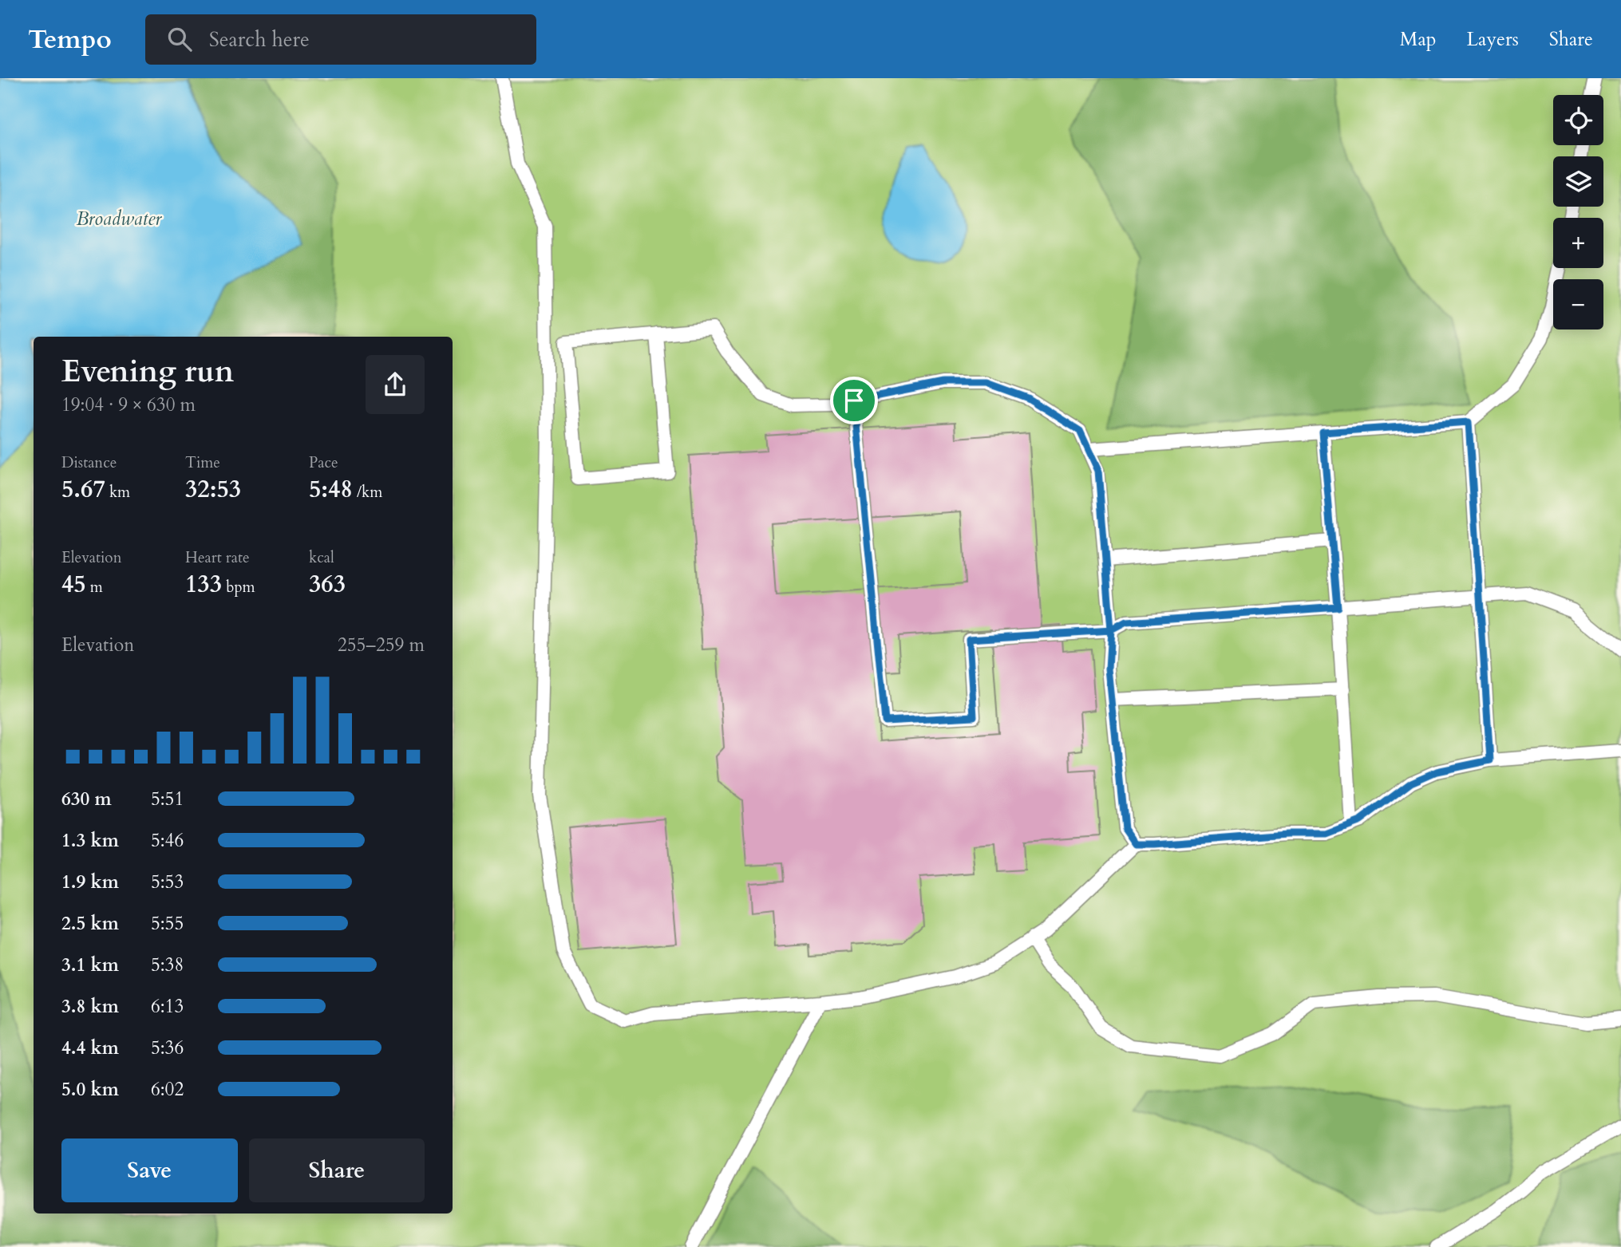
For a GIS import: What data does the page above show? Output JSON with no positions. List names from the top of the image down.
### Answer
{
  "water": ["Broadwater"],
  "page": {
    "header": "Tempo",
    "search": "Search here",
    "nav": ["Map", "Layers", "Share"],
    "map_buttons": ["+", "−"],
    "heading": ["Evening run", "19:04 · 9 × 630 m"],
    "stats": [
      ["Distance", "5.67 km"],
      ["Time", "32:53"],
      ["Pace", "5:48 /km"],
      ["Elevation", "45 m"],
      ["Heart rate", "133 bpm"],
      ["kcal", "363"]
    ],
    "chart": ["Elevation", "255–259 m"],
    "list": [
      {
        "name": "630 m",
        "note": "5:51"
      },
      {
        "name": "1.3 km",
        "note": "5:46"
      },
      {
        "name": "1.9 km",
        "note": "5:53"
      },
      {
        "name": "2.5 km",
        "note": "5:55"
      },
      {
        "name": "3.1 km",
        "note": "5:38"
      },
      {
        "name": "3.8 km",
        "note": "6:13"
      },
      {
        "name": "4.4 km",
        "note": "5:36"
      },
      {
        "name": "5.0 km",
        "note": "6:02"
      }
    ],
    "buttons": ["Save", "Share"]
  }
}
